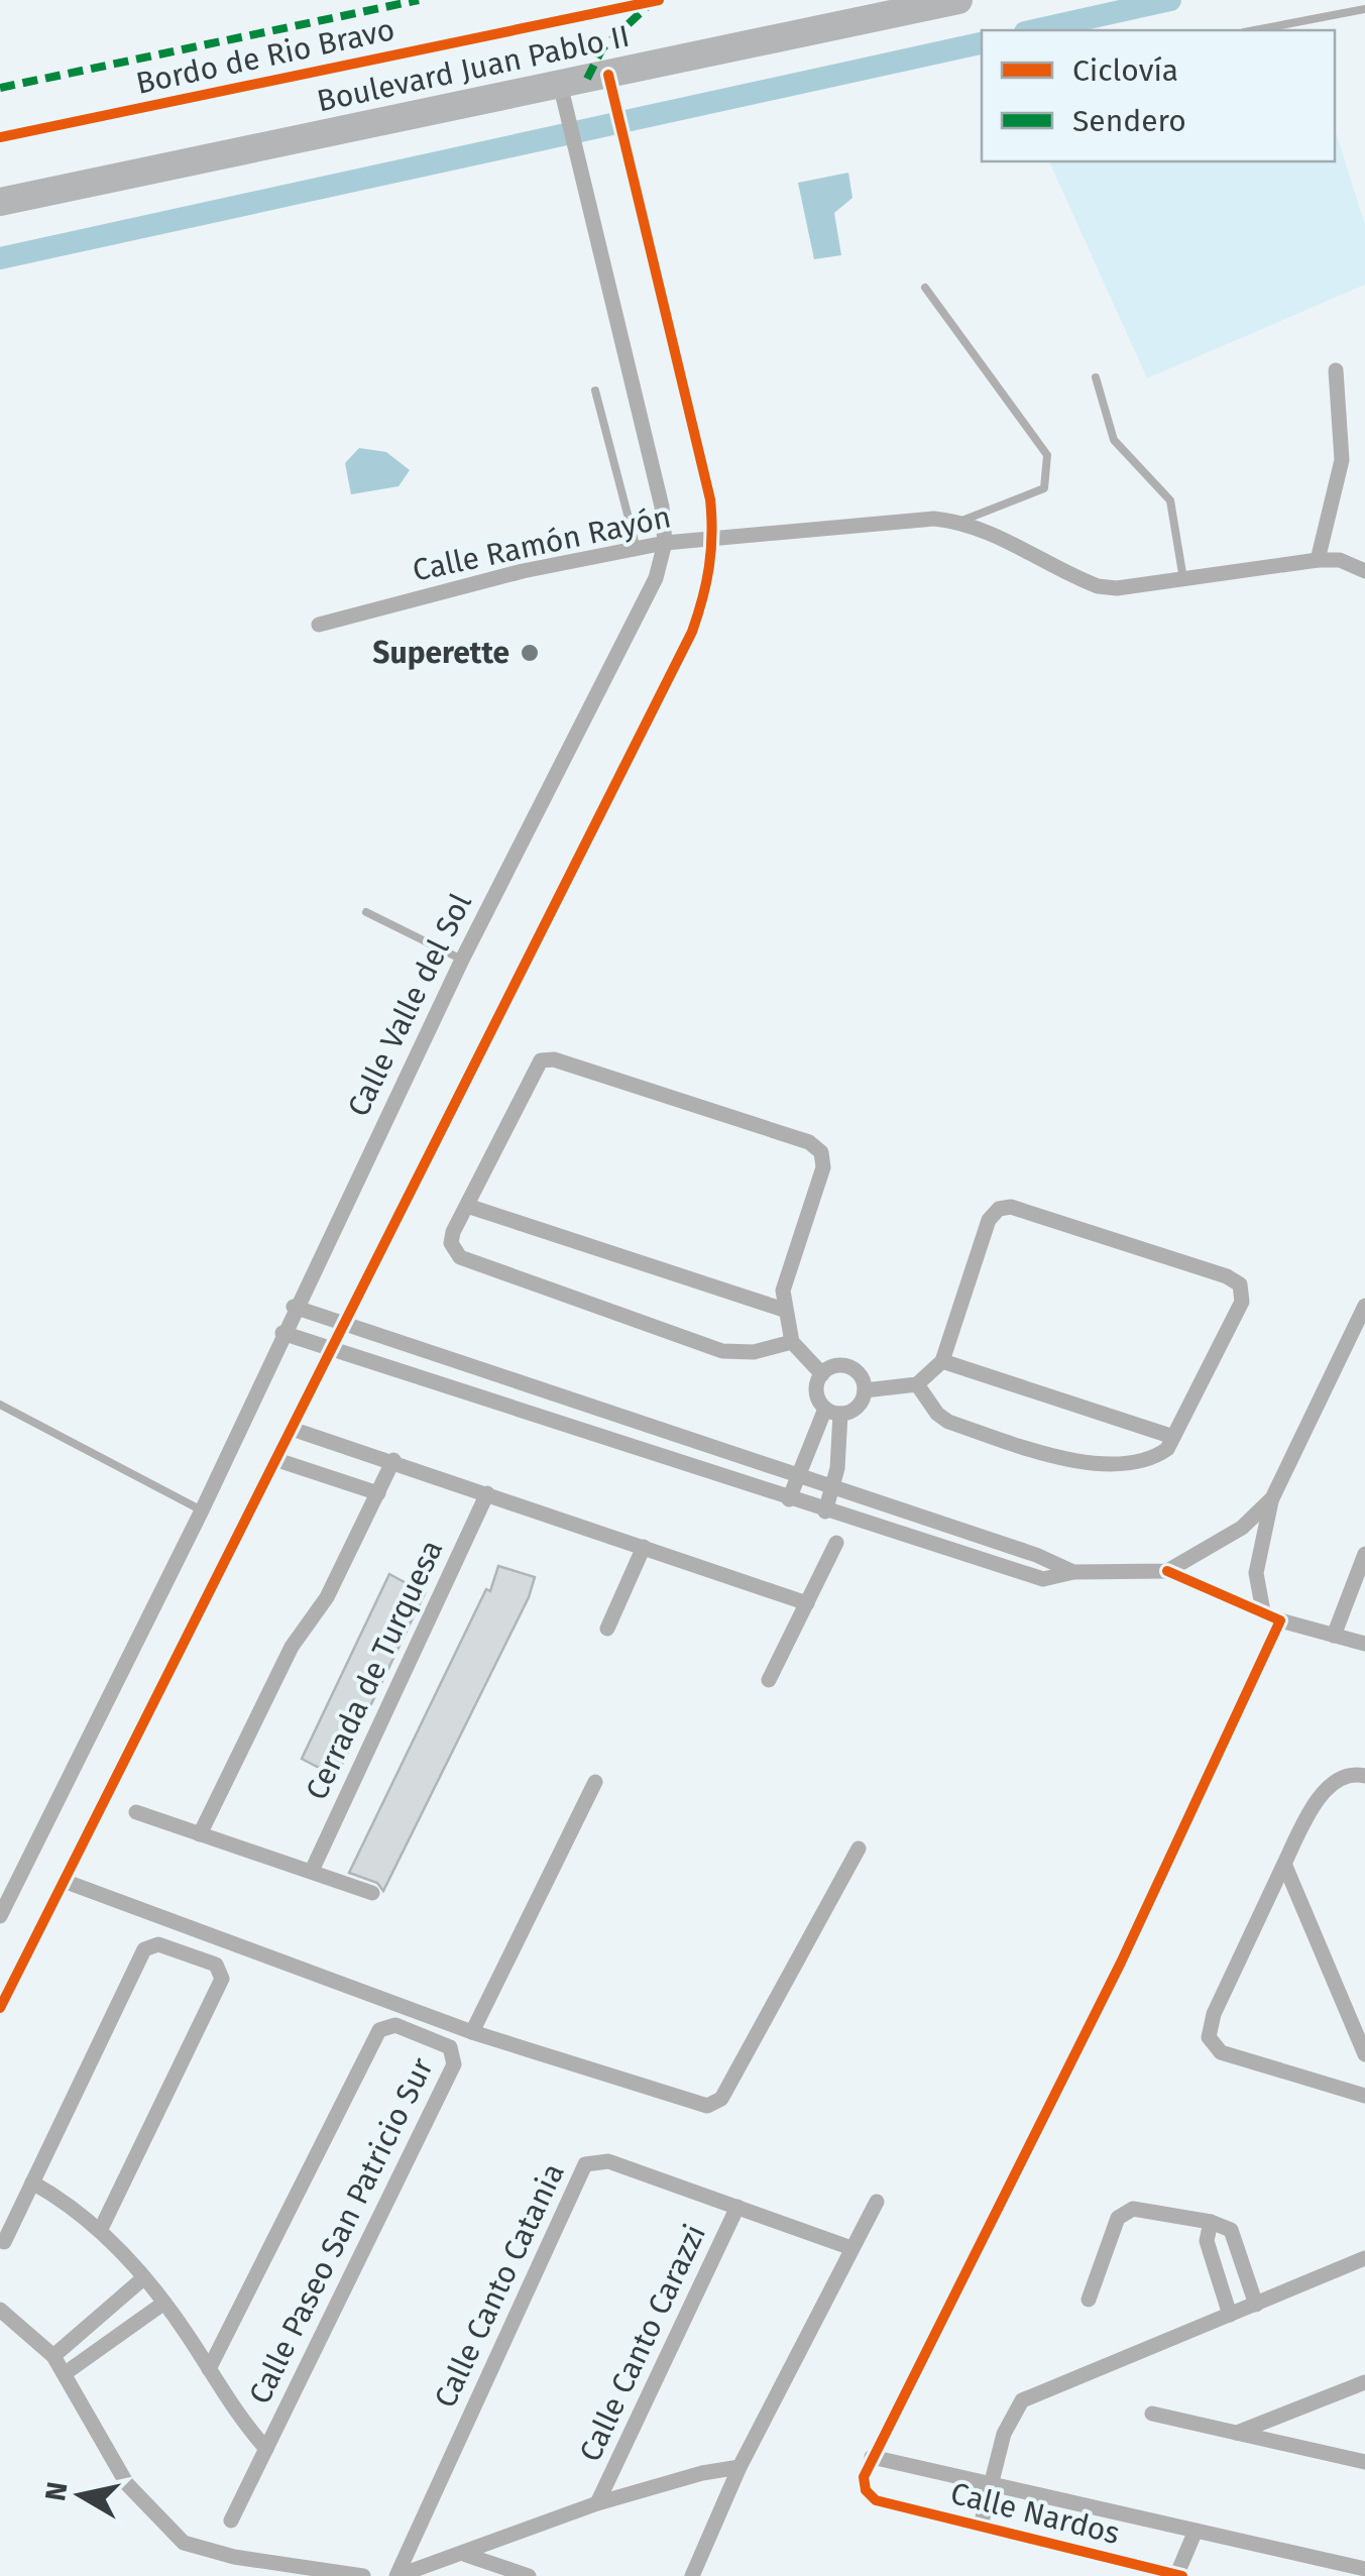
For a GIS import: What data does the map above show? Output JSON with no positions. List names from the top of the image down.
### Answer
{
  "streets": {
    "highway": ["Boulevard Juan Pablo II"],
    "street": [
      "Calle Ramón Rayón",
      "Calle Valle del Sol",
      "Cerrada de Turquesa",
      "Calle Paseo San Patricio Sur",
      "Calle Canto Catania",
      "Calle Canto Carazzi",
      "Calle Nardos"
    ],
    "cycle path": ["Bordo de Rio Bravo"]
  },
  "crossings": [
    ["Boulevard Juan Pablo II", "Calle Valle del Sol"],
    ["Calle Ramón Rayón", "Calle Valle del Sol"],
    ["Calle Canto Catania", "Calle Canto Carazzi"]
  ],
  "places": ["Superette"],
  "legend": ["Ciclovía", "Sendero"],
  "north": "left"
}
